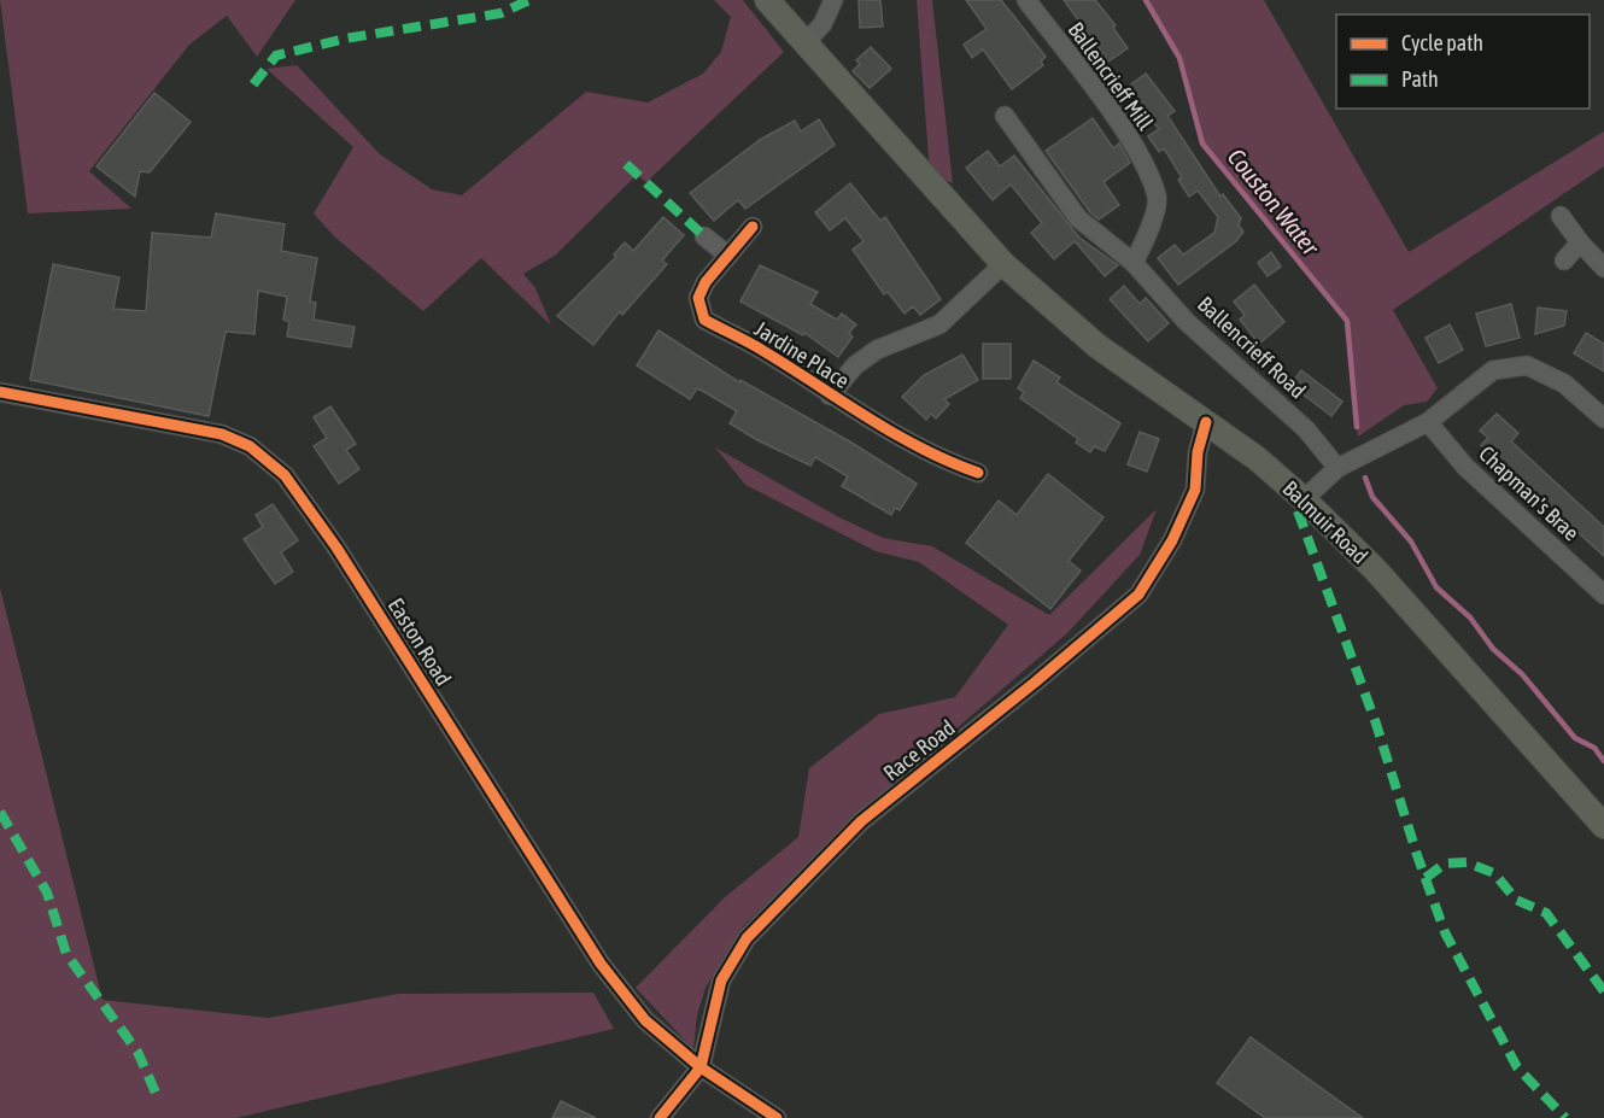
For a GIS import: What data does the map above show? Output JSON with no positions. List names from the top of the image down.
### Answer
{
  "streets": {
    "main road": ["Balmuir Road"],
    "street": [
      "Ballencrieff Mill",
      "Ballencrieff Road",
      "Jardine Place",
      "Chapman's Brae",
      "Easton Road",
      "Race Road"
    ]
  },
  "crossings": [
    ["Ballencrieff Mill", "Ballencrieff Road"],
    ["Jardine Place", "Balmuir Road"],
    ["Balmuir Road", "Race Road"],
    ["Easton Road", "Race Road"]
  ],
  "water": ["Couston Water"],
  "legend": ["Cycle path", "Path"]
}
